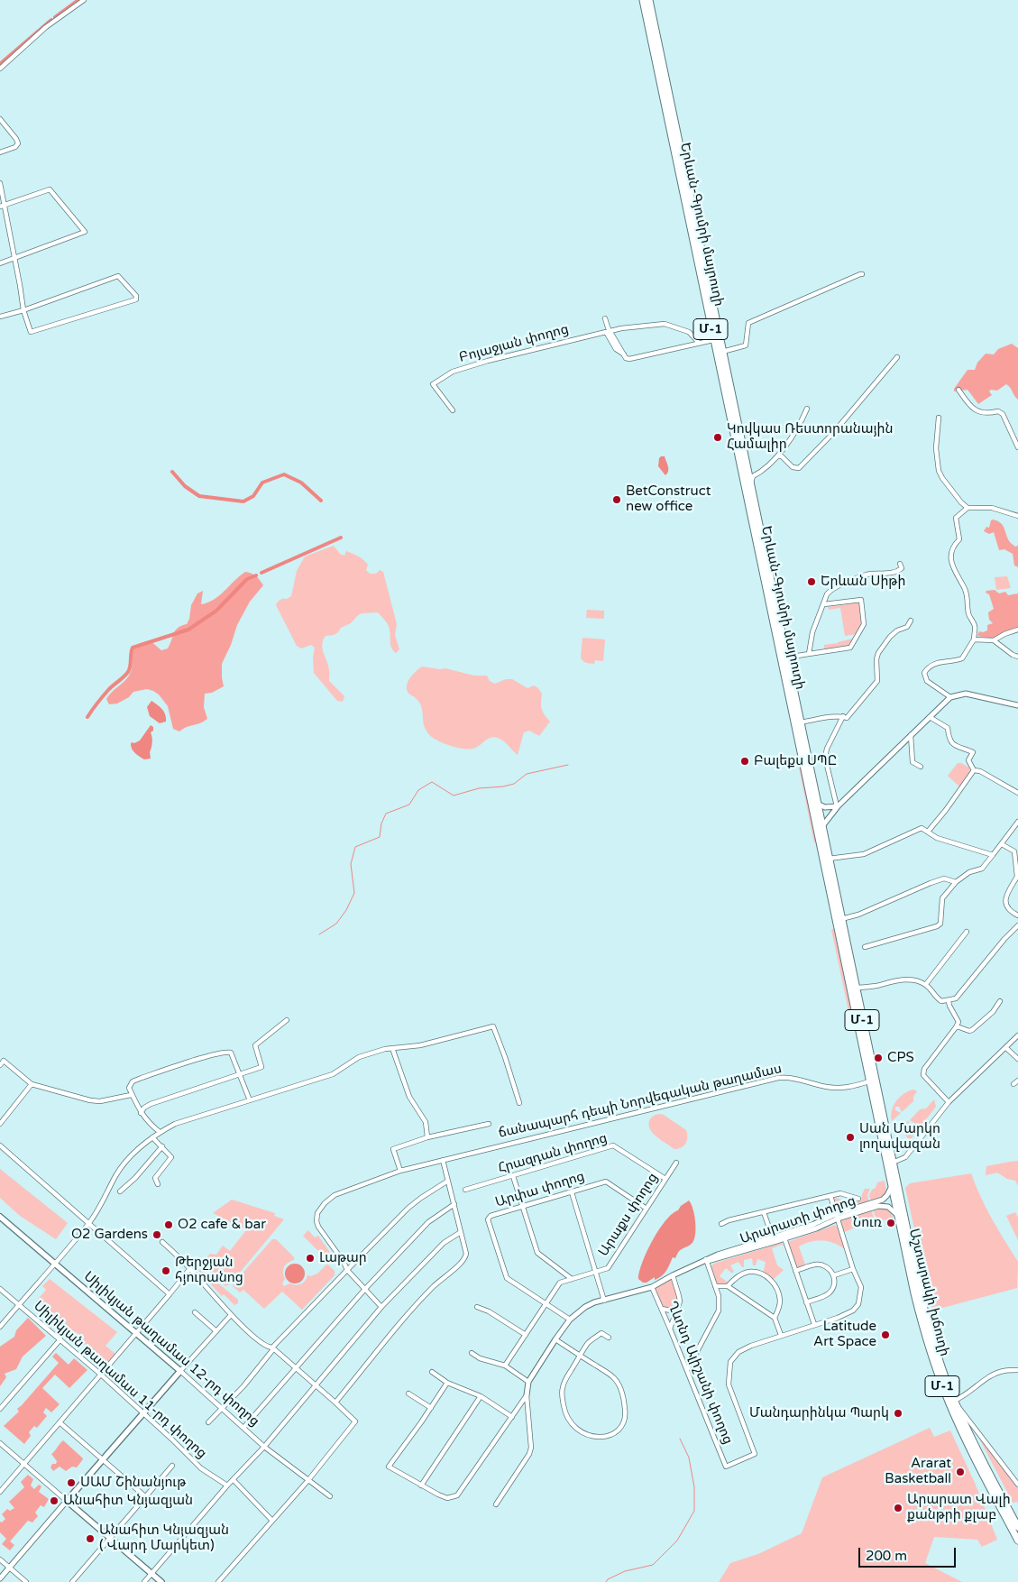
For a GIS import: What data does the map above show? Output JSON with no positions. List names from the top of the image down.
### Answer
{
  "streets": {
    "highway": ["Երևան-Գյումրի մայրուղի", "Մ-1", "Աշտարակի խճուղի"],
    "main road": ["Սիլիկյան թաղամաս 12-րդ փողոց"],
    "street": [
      "Բոյաջյան փողոց",
      "ճանապարհ դեպի Նորվեգական թաղամաս",
      "Հրազդան փողոց",
      "Արփա փողոց",
      "Արաքս փողոց",
      "Արարատի փողոց",
      "Ղևոնդ Ալիշանի փողոց",
      "Սիլիկյան թաղամաս 11-րդ փողոց"
    ]
  },
  "crossings": [
    ["Երևան-Գյումրի մայրուղի", "ճանապարհ դեպի Նորվեգական թաղամաս"],
    ["Երևան-Գյումրի մայրուղի", "Արարատի փողոց"],
    ["Երևան-Գյումրի մայրուղի", "Աշտարակի խճուղի"],
    ["Հրազդան փողոց", "Արաքս փողոց"],
    ["Արփա փողոց", "Արաքս փողոց"],
    ["Արփա փողոց", "Արարատի փողոց"],
    ["Արարատի փողոց", "Աշտարակի խճուղի"],
    ["Արարատի փողոց", "Ղևոնդ Ալիշանի փողոց"]
  ],
  "places": [
    "Կովկաս Ռեստորանային Համալիր",
    "BetConstruct new office",
    "Երևան Սիթի",
    "Բալեքս ՍՊԸ",
    "CPS",
    "Սան Մարկո լողավազան",
    "Նուռ",
    "O2 cafe & bar",
    "O2 Gardens",
    "Լաթար",
    "Թերջյան հյուրանոց",
    "Latitude Art Space",
    "Մանդարինկա Պարկ",
    "Ararat Basketball",
    "ՍԱՄ Շինանյութ",
    "Անահիտ Կնյազյան",
    "Արարատ Վալի քանթրի քլաբ",
    "Անահիտ Կնյազյան ( Վարդ Մարկետ)"
  ],
  "scale_bar": "200 m"
}
